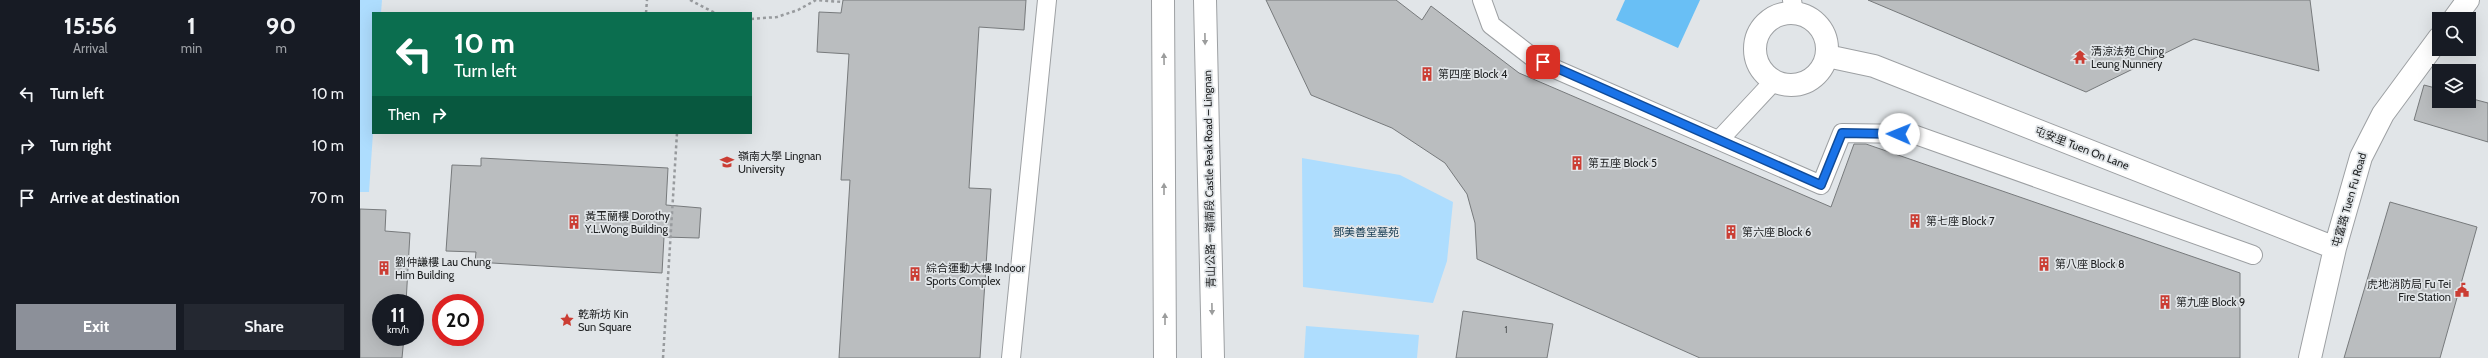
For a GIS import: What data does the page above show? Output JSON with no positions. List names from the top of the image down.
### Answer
{
  "streets": {
    "street": ["屯安里 Tuen On Lane", "青山公路－嶺南段 Castle Peak Road – Lingnan", "屯富路 Tuen Fu Road"]
  },
  "crossings": [
    ["屯安里 Tuen On Lane", "屯富路 Tuen Fu Road"]
  ],
  "parks": ["鄧美善堂墓苑"],
  "places": {
    "temple": ["清涼法苑 Ching Leung Nunnery"],
    "building": [
      "第四座 Block 4",
      "第五座 Block 5",
      "第七座 Block 7",
      "黃玉蘭樓 Dorothy Y.L.Wong Building",
      "第六座 Block 6",
      "第八座 Block 8",
      "劉仲謙樓 Lau Chung Him Building",
      "綜合運動大樓 Indoor Sports Complex",
      "第九座 Block 9"
    ],
    "school or university": ["嶺南大學 Lingnan University"],
    "public building": ["虎地消防局 Fu Tei Fire Station"],
    "place": ["乾新坊 Kin Sun Square"]
  },
  "house_numbers": ["1"],
  "page": {
    "eta": [
      "15:56",
      "Arrival",
      "1",
      "min",
      "90",
      "m"
    ],
    "turn": ["10 m", "Turn left"],
    "list": [
      {
        "name": "Turn left",
        "value": "10 m"
      },
      {
        "name": "Turn right",
        "value": "10 m"
      },
      {
        "name": "Arrive at destination",
        "value": "70 m"
      }
    ],
    "then": "Then",
    "speed": "11 km/h",
    "limit": "20",
    "buttons": ["Exit", "Share"]
  }
}
